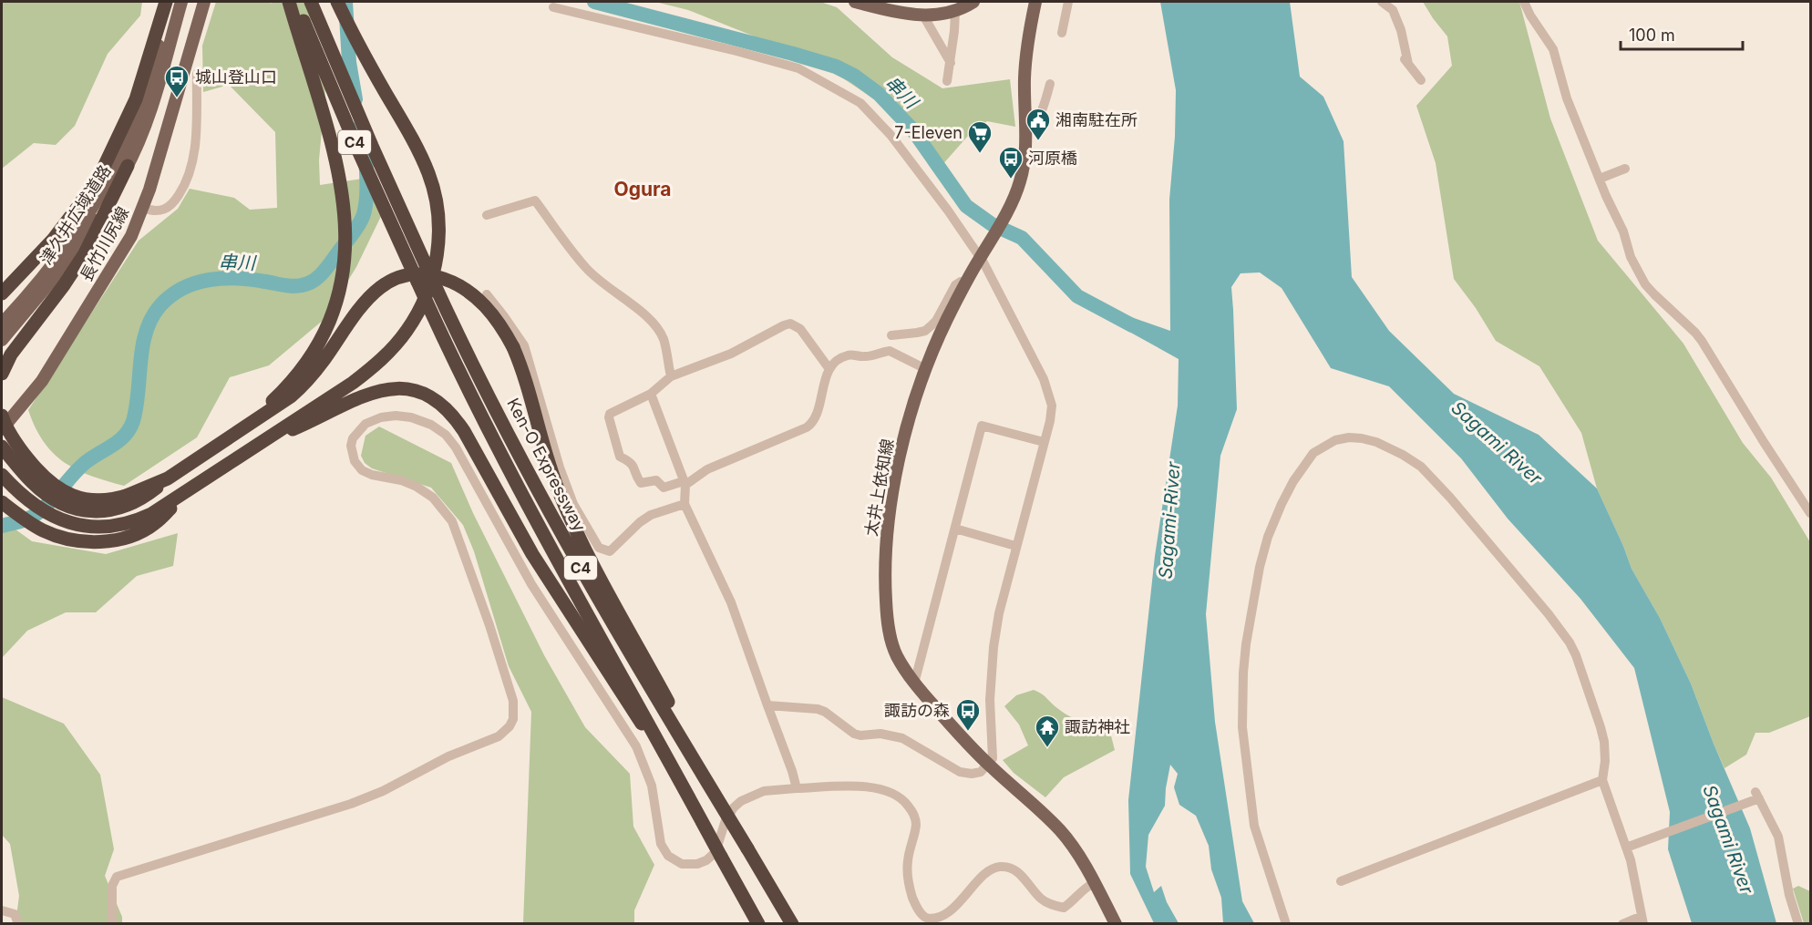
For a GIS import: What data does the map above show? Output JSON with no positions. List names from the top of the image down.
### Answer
{
  "streets": {
    "highway": ["C4", "Ken-O Expressway"],
    "main road": ["津久井広域道路", "長竹川尻線", "太井上依知線"]
  },
  "districts": ["Ogura"],
  "water": ["串川", "Sagami River", "Sagami-River"],
  "places": {
    "bus stop": ["城山登山口", "河原橋", "諏訪の森"],
    "public building": ["湘南駐在所"],
    "supermarket": ["7-Eleven"],
    "temple": ["諏訪神社"]
  },
  "scale_bar": "100 m"
}
